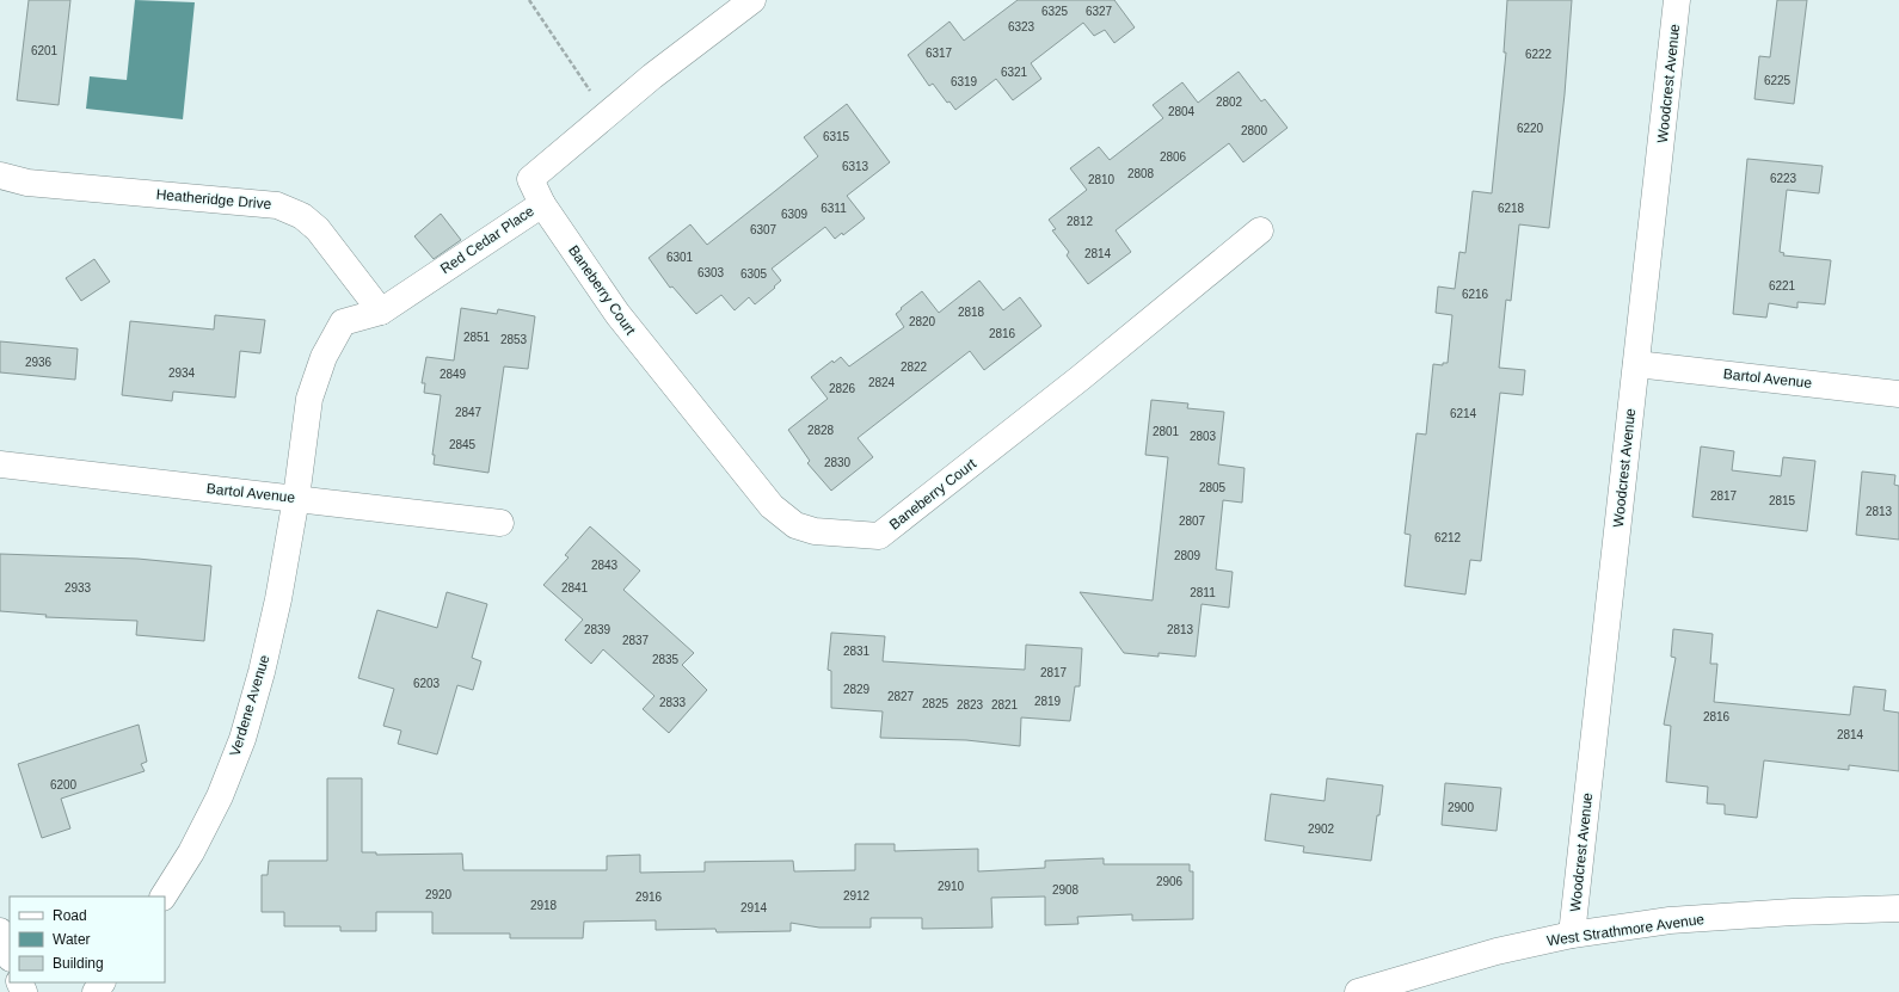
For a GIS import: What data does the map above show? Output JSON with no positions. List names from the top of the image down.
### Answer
{
  "streets": {
    "street": [
      "Woodcrest Avenue",
      "Heatheridge Drive",
      "Red Cedar Place",
      "Baneberry Court",
      "Bartol Avenue",
      "Verdene Avenue",
      "West Strathmore Avenue"
    ]
  },
  "crossings": [
    ["Woodcrest Avenue", "Bartol Avenue"],
    ["Woodcrest Avenue", "West Strathmore Avenue"],
    ["Heatheridge Drive", "Red Cedar Place"],
    ["Red Cedar Place", "Baneberry Court"],
    ["Red Cedar Place", "Bartol Avenue"],
    ["Red Cedar Place", "Verdene Avenue"],
    ["Bartol Avenue", "Verdene Avenue"]
  ],
  "house_numbers": [
    "6325",
    "6327",
    "6323",
    "6201",
    "6317",
    "6222",
    "6321",
    "6225",
    "6319",
    "2802",
    "2804",
    "6220",
    "2800",
    "6315",
    "2806",
    "6313",
    "2808",
    "6223",
    "2810",
    "6311",
    "6218",
    "6309",
    "2812",
    "6307",
    "2814",
    "6301",
    "6303",
    "6305",
    "6221",
    "6216",
    "2818",
    "2820",
    "2816",
    "2851",
    "2853",
    "2936",
    "2822",
    "2934",
    "2849",
    "2824",
    "2826",
    "2847",
    "6214",
    "2828",
    "2801",
    "2803",
    "2845",
    "2830",
    "2805",
    "2817",
    "2815",
    "2813",
    "2807",
    "6212",
    "2809",
    "2843",
    "2933",
    "2841",
    "2811",
    "2839",
    "2813",
    "2837",
    "2831",
    "2835",
    "2817",
    "6203",
    "2829",
    "2827",
    "2819",
    "2833",
    "2825",
    "2823",
    "2821",
    "2816",
    "2814",
    "6200",
    "2900",
    "2902",
    "2906",
    "2910",
    "2908",
    "2920",
    "2912",
    "2916",
    "2918",
    "2914"
  ],
  "legend": ["Road", "Water", "Building"]
}
